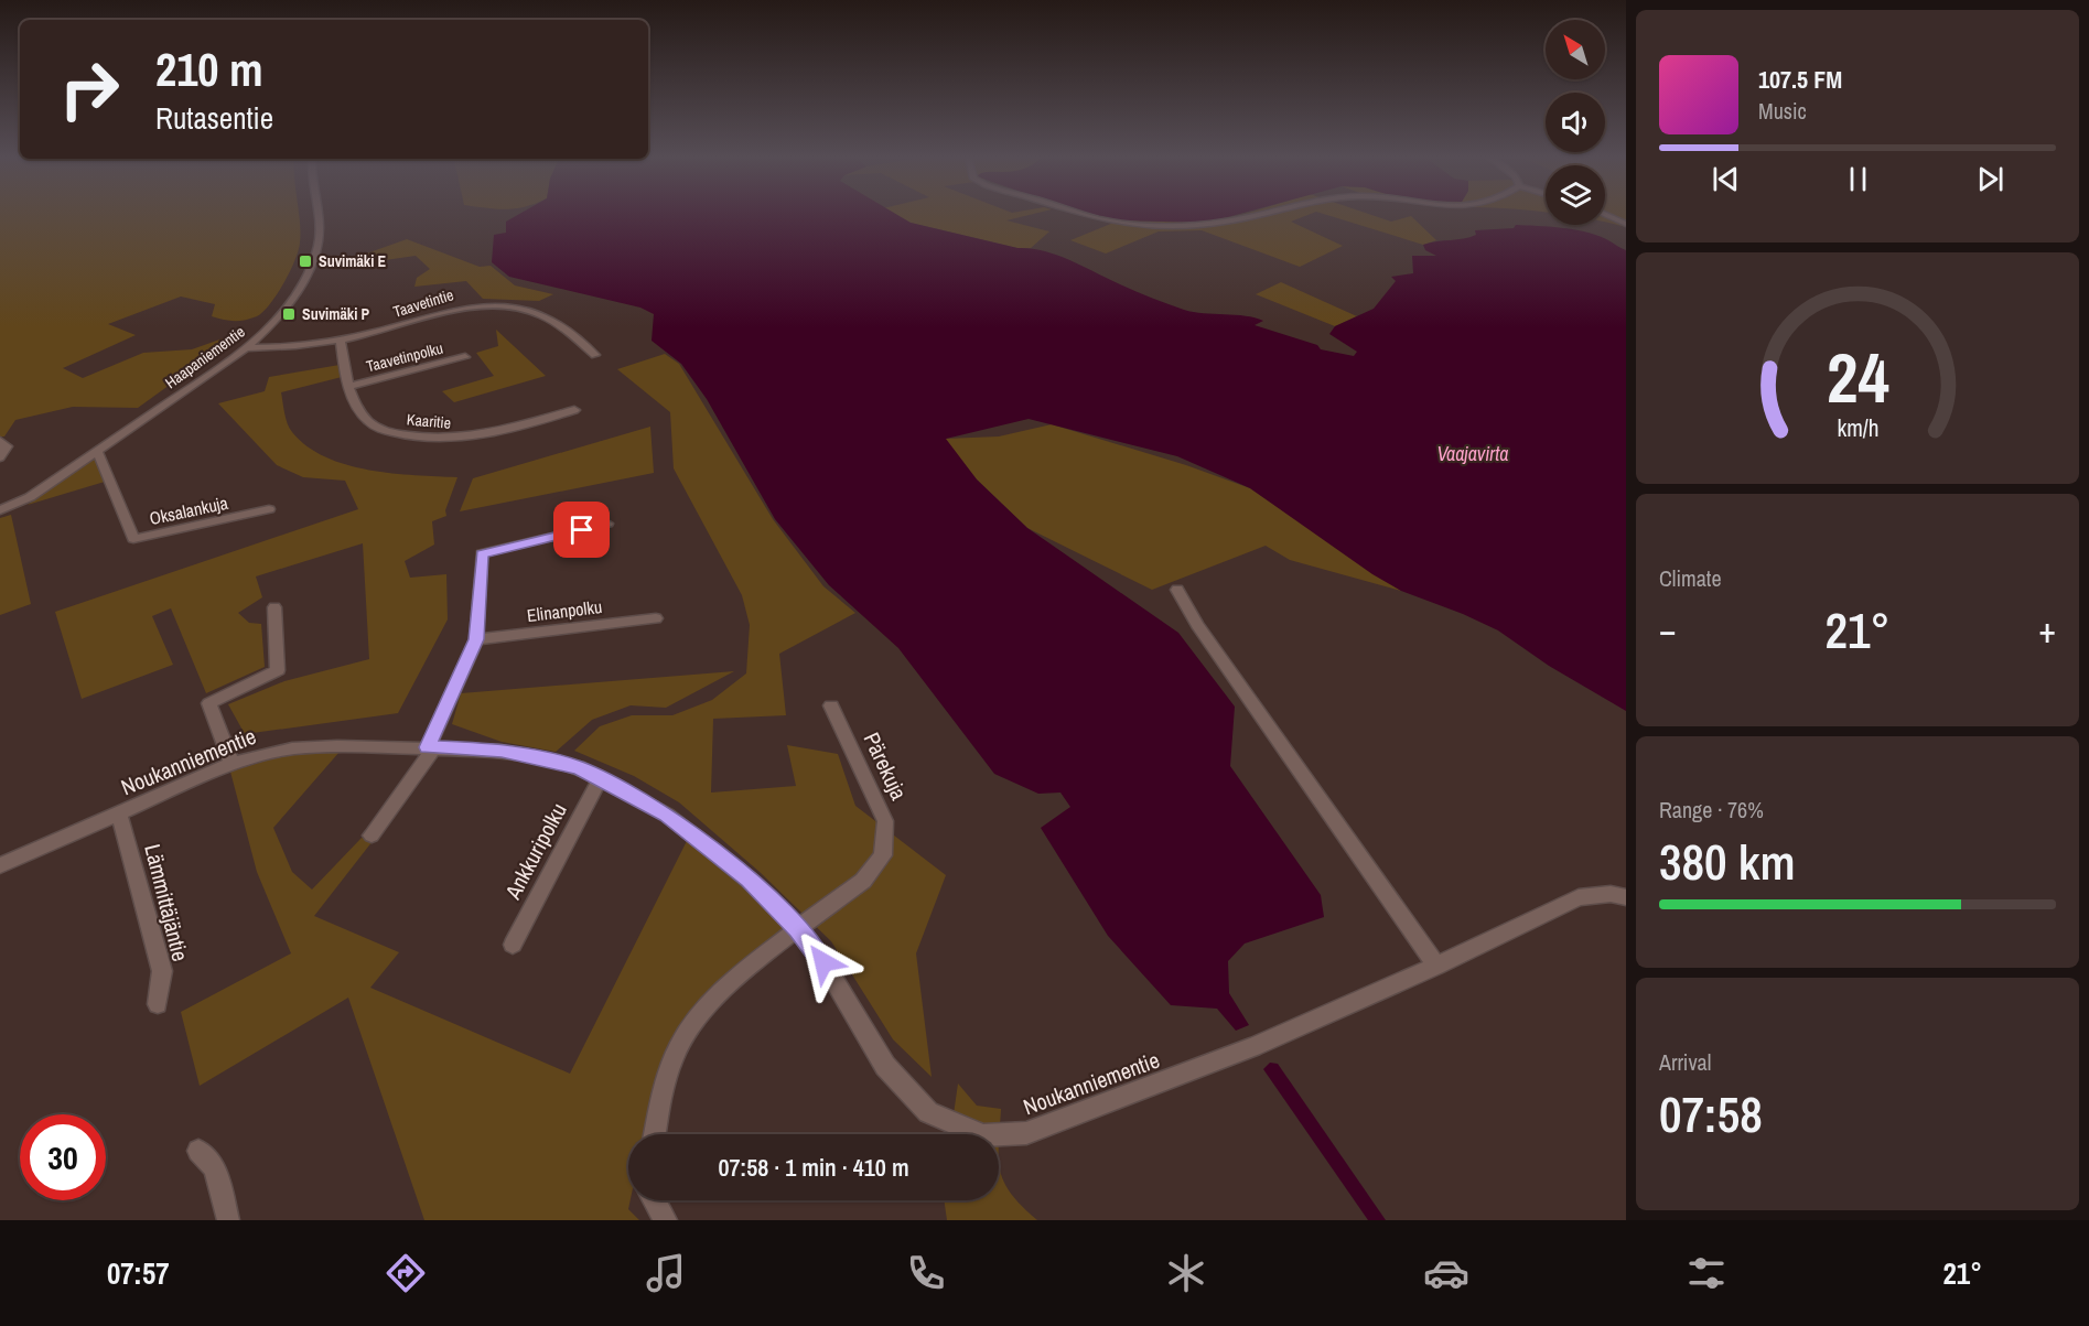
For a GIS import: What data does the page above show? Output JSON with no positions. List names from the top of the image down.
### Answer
{
  "streets": {
    "street": [
      "Taavetintie",
      "Haapaniementie",
      "Taavetinpolku",
      "Kaaritie",
      "Oksalankuja",
      "Elinanpolku",
      "Noukanniementie",
      "Pärekuja",
      "Ankkuripolku",
      "Lämmittäjäntie"
    ]
  },
  "crossings": [
    ["Taavetintie", "Haapaniementie"],
    ["Taavetintie", "Kaaritie"],
    ["Haapaniementie", "Oksalankuja"],
    ["Taavetinpolku", "Kaaritie"],
    ["Noukanniementie", "Pärekuja"],
    ["Noukanniementie", "Ankkuripolku"],
    ["Noukanniementie", "Lämmittäjäntie"]
  ],
  "water": ["Vaajavirta"],
  "places": {
    "transit": ["Suvimäki E", "Suvimäki P"]
  },
  "north": "top left",
  "page": {
    "turn": ["210 m", "Rutasentie"],
    "song": ["107.5 FM", "Music"],
    "tile": [
      "Climate",
      ["Range · 76%", "380 km"],
      ["Arrival", "07:58"]
    ],
    "heat": ["−", "21°", "+"],
    "limit": "30",
    "trip": "07:58 · 1 min · 410 m",
    "tabs": ["07:57", "21°"],
    "gauge": ["24", "km/h"]
  }
}
